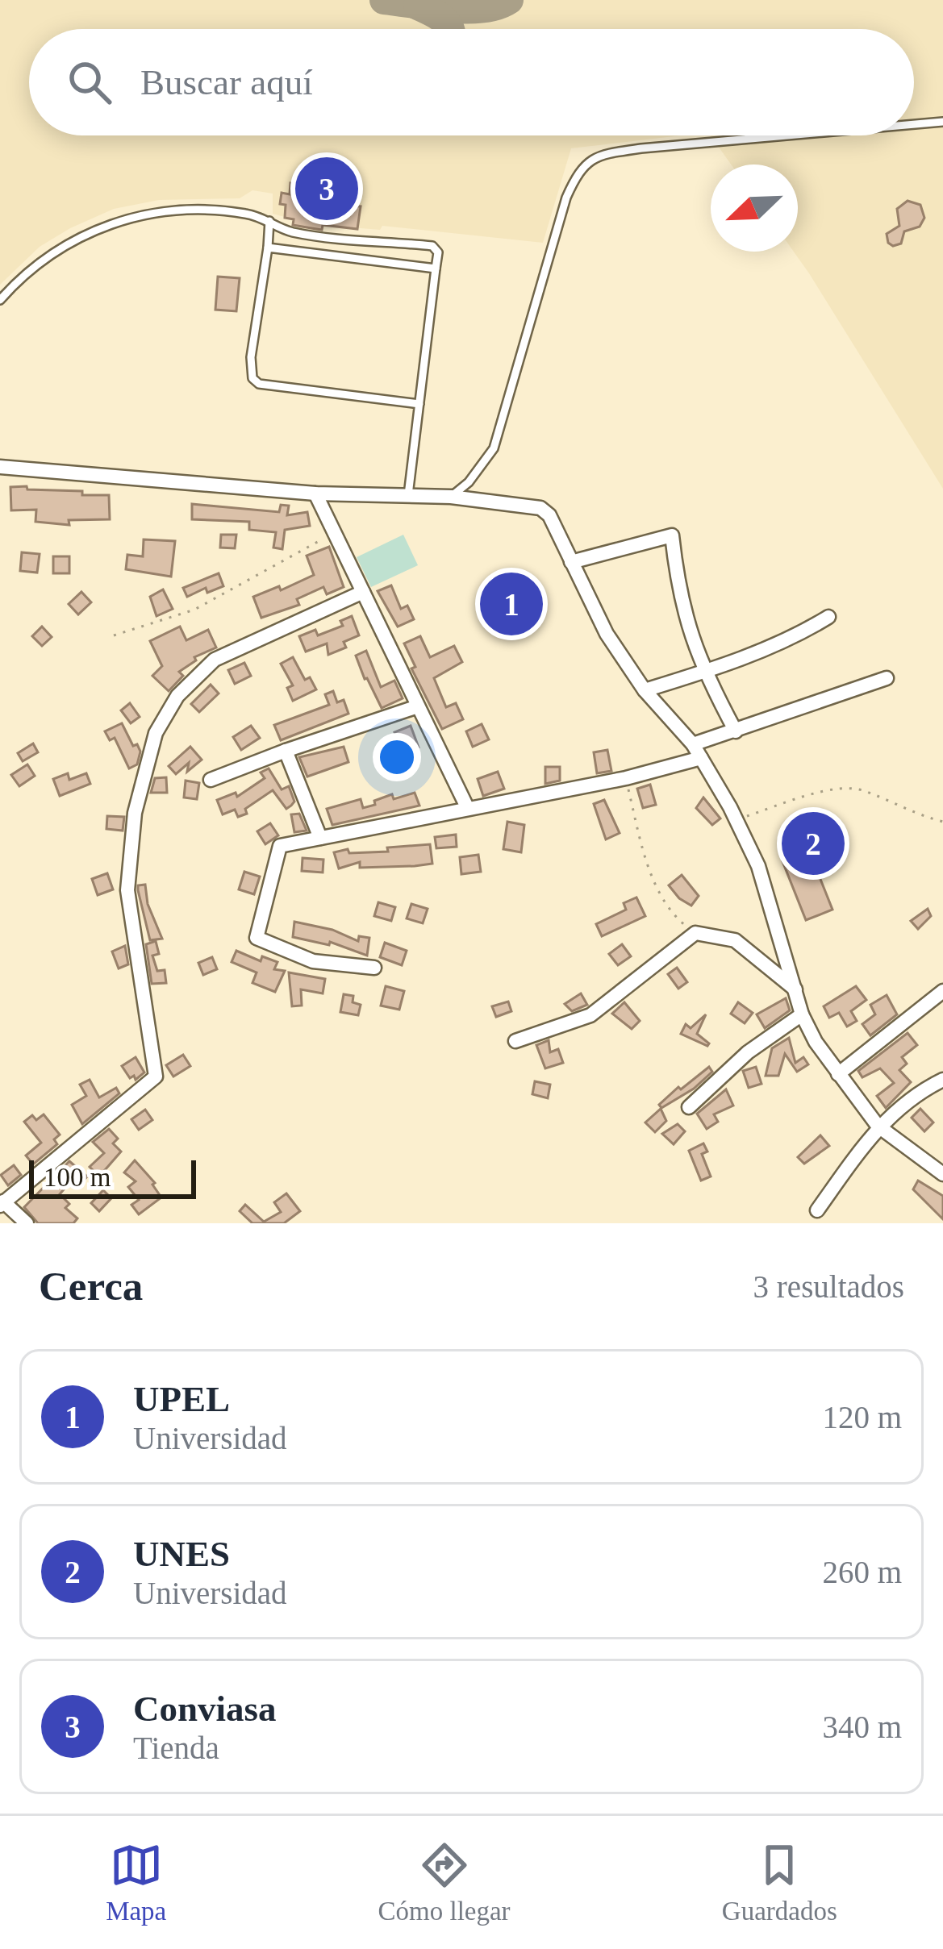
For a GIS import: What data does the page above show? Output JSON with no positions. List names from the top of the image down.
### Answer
{
  "scale_bar": "100 m",
  "north": "bottom left",
  "page": {
    "search": "Buscar aquí",
    "pins": ["3", "1", "2"],
    "scale": "100 m",
    "heading": ["Cerca", "3 resultados"],
    "list": [
      {
        "mark": "1",
        "name": "UPEL",
        "note": "Universidad",
        "value": "120 m"
      },
      {
        "mark": "2",
        "name": "UNES",
        "note": "Universidad",
        "value": "260 m"
      },
      {
        "mark": "3",
        "name": "Conviasa",
        "note": "Tienda",
        "value": "340 m"
      }
    ],
    "nav": ["Mapa", "Cómo llegar", "Guardados"]
  }
}
